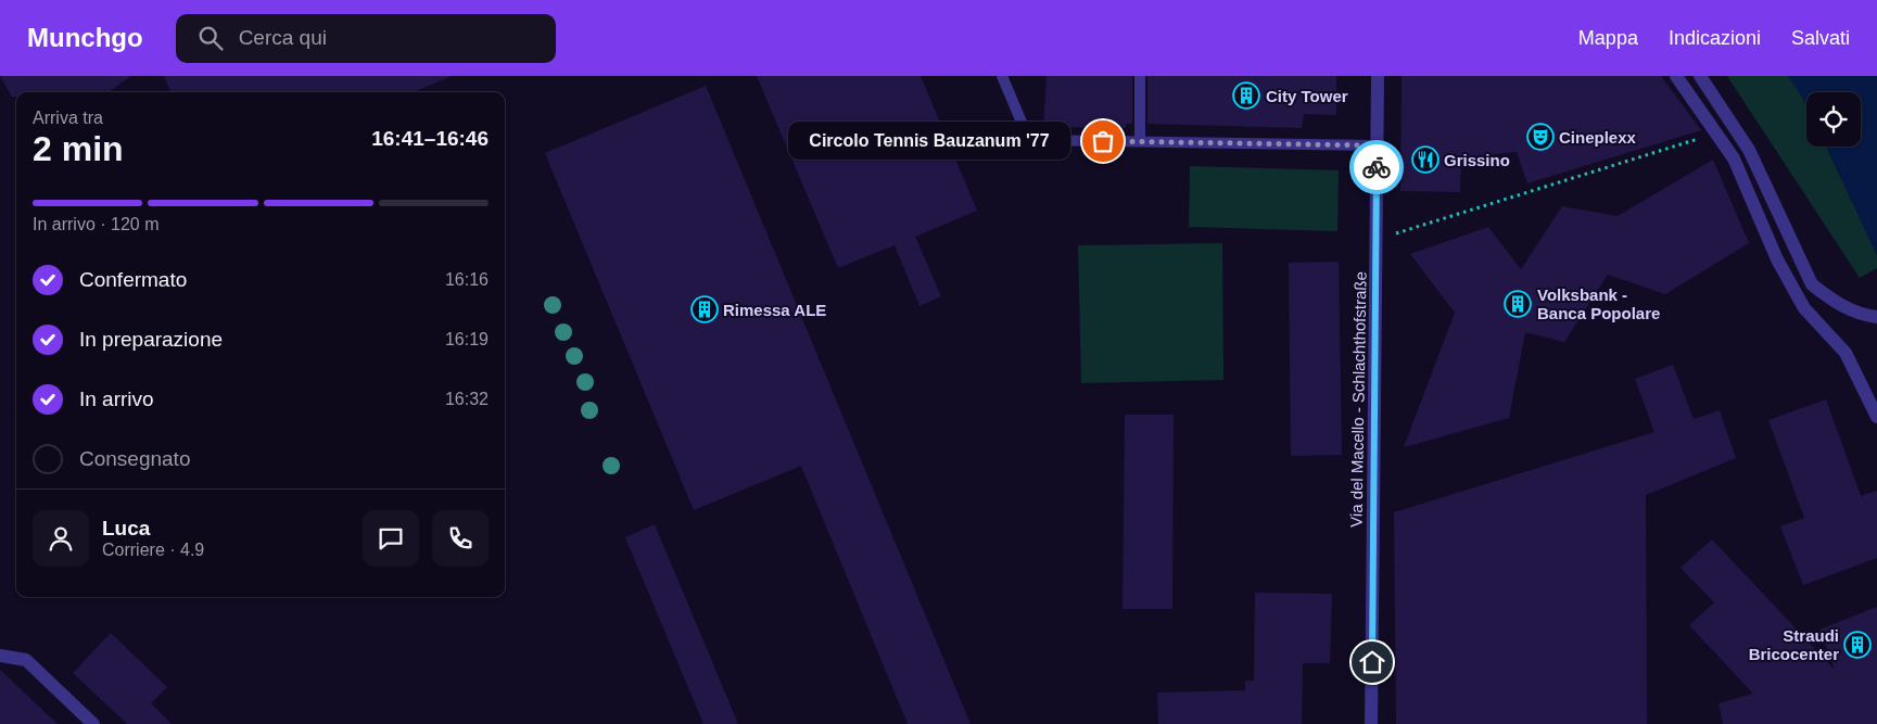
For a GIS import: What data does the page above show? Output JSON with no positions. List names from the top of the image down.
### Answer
{
  "streets": {
    "street": ["Via del Macello - Schlachthofstraße"]
  },
  "places": {
    "building": [
      "City Tower",
      "Volksbank - Banca Popolare",
      "Rimessa ALE",
      "Straudi Bricocenter"
    ],
    "theatre": ["Cineplexx"],
    "other": ["Circolo Tennis Bauzanum '77"],
    "restaurant": ["Grissino"]
  },
  "page": {
    "header": "Munchgo",
    "search": "Cerca qui",
    "nav": ["Mappa", "Indicazioni", "Salvati"],
    "heading": ["2 min", "Arriva tra", "16:41–16:46"],
    "panel": ["Luca", "Corriere · 4.9"],
    "bubble": "Circolo Tennis Bauzanum '77",
    "bar": "In arrivo · 120 m",
    "list": [
      ["Confermato", "16:16"],
      ["In preparazione", "16:19"],
      ["In arrivo", "16:32"],
      "Consegnato"
    ]
  }
}
